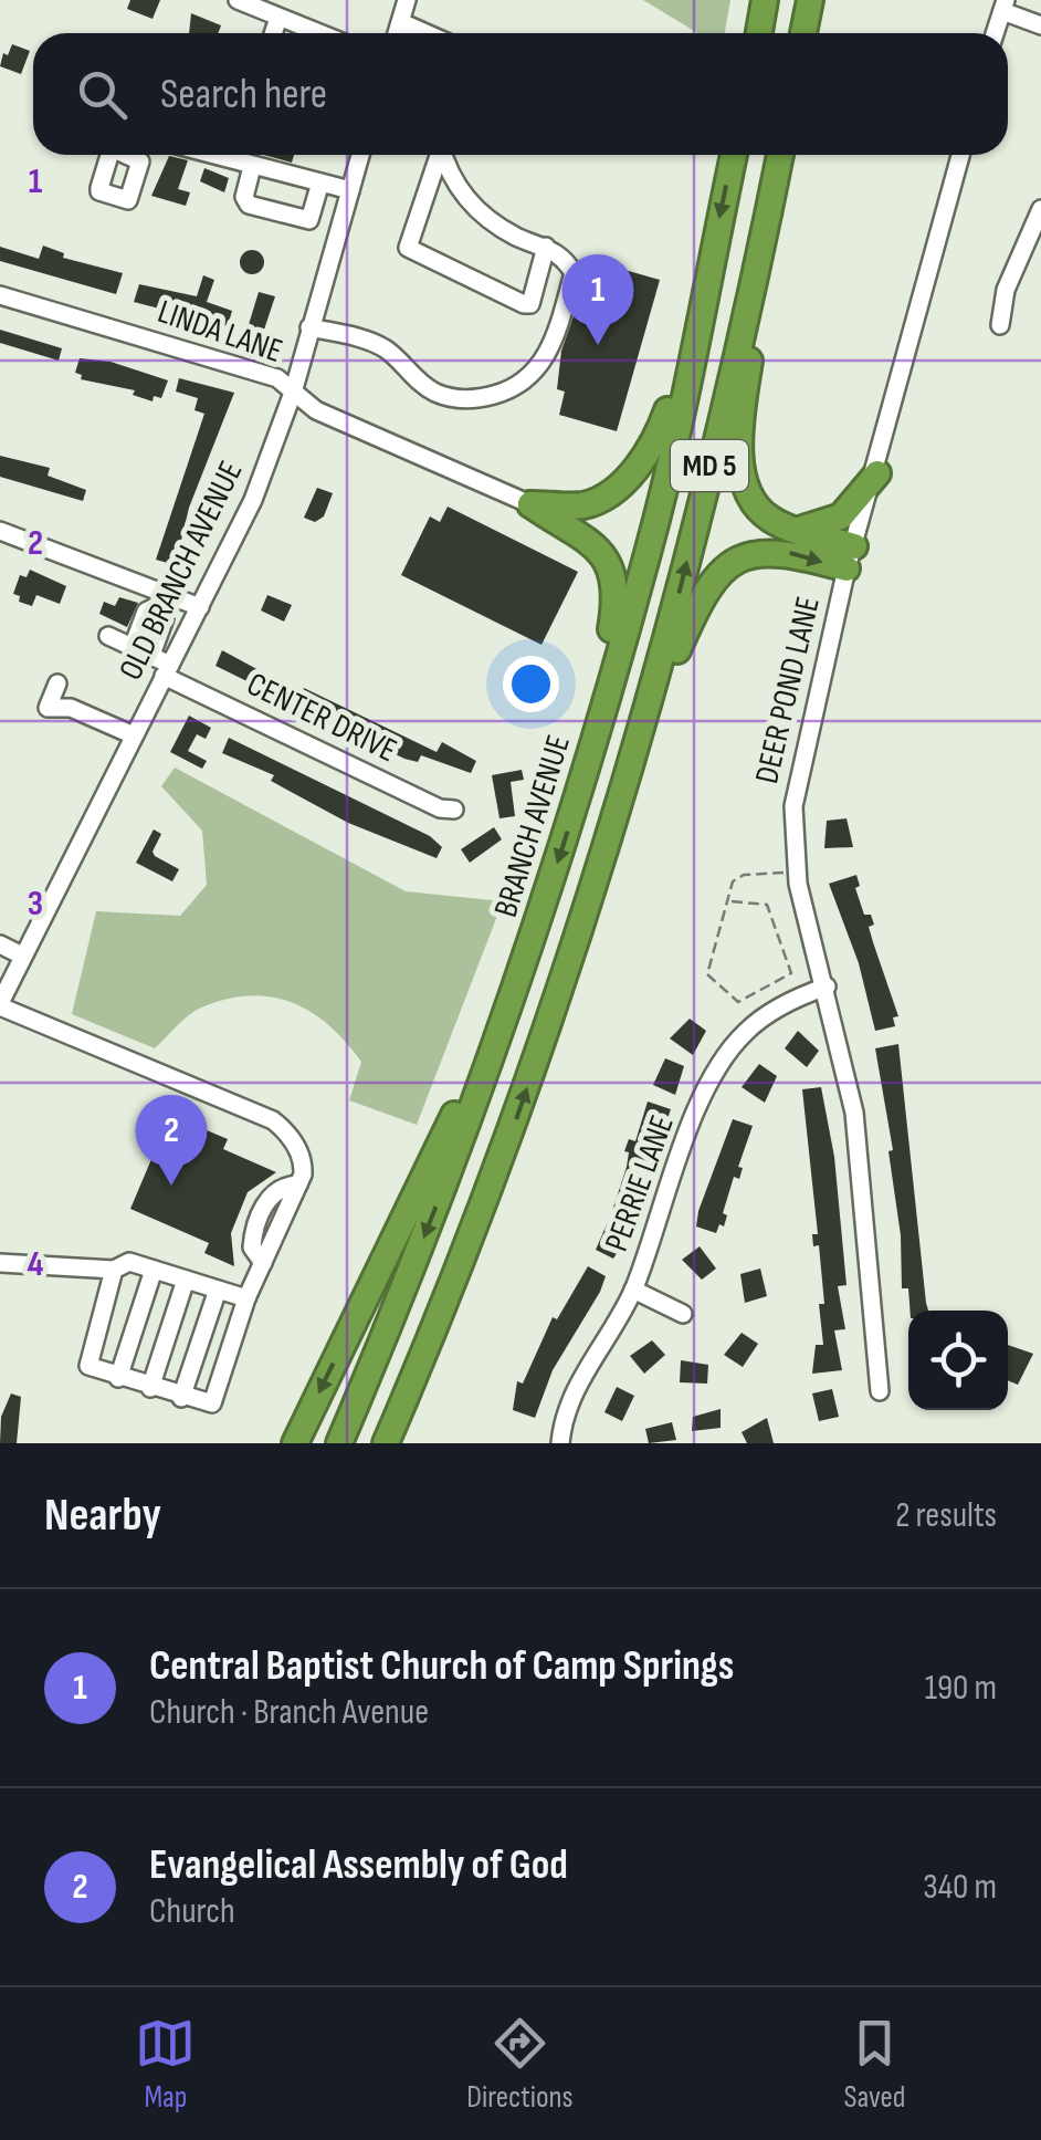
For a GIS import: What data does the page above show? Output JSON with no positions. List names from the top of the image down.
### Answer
{
  "streets": {
    "highway": ["MD 5", "BRANCH AVENUE"],
    "street": [
      "LINDA LANE",
      "OLD BRANCH AVENUE",
      "DEER POND LANE",
      "CENTER DRIVE",
      "PERRIE LANE"
    ]
  },
  "crossings": [
    ["LINDA LANE", "OLD BRANCH AVENUE"],
    ["OLD BRANCH AVENUE", "CENTER DRIVE"],
    ["DEER POND LANE", "PERRIE LANE"]
  ],
  "page": {
    "search": "Search here",
    "pins": ["1", "2"],
    "heading": ["Nearby", "2 results"],
    "list": [
      {
        "mark": "1",
        "name": "Central Baptist Church of Camp Springs",
        "note": "Church · Branch Avenue",
        "value": "190 m"
      },
      {
        "mark": "2",
        "name": "Evangelical Assembly of God",
        "note": "Church",
        "value": "340 m"
      }
    ],
    "nav": ["Map", "Directions", "Saved"]
  },
  "grid": {
    "rows": [
      "1",
      "2",
      "3",
      "4"
    ]
  }
}
